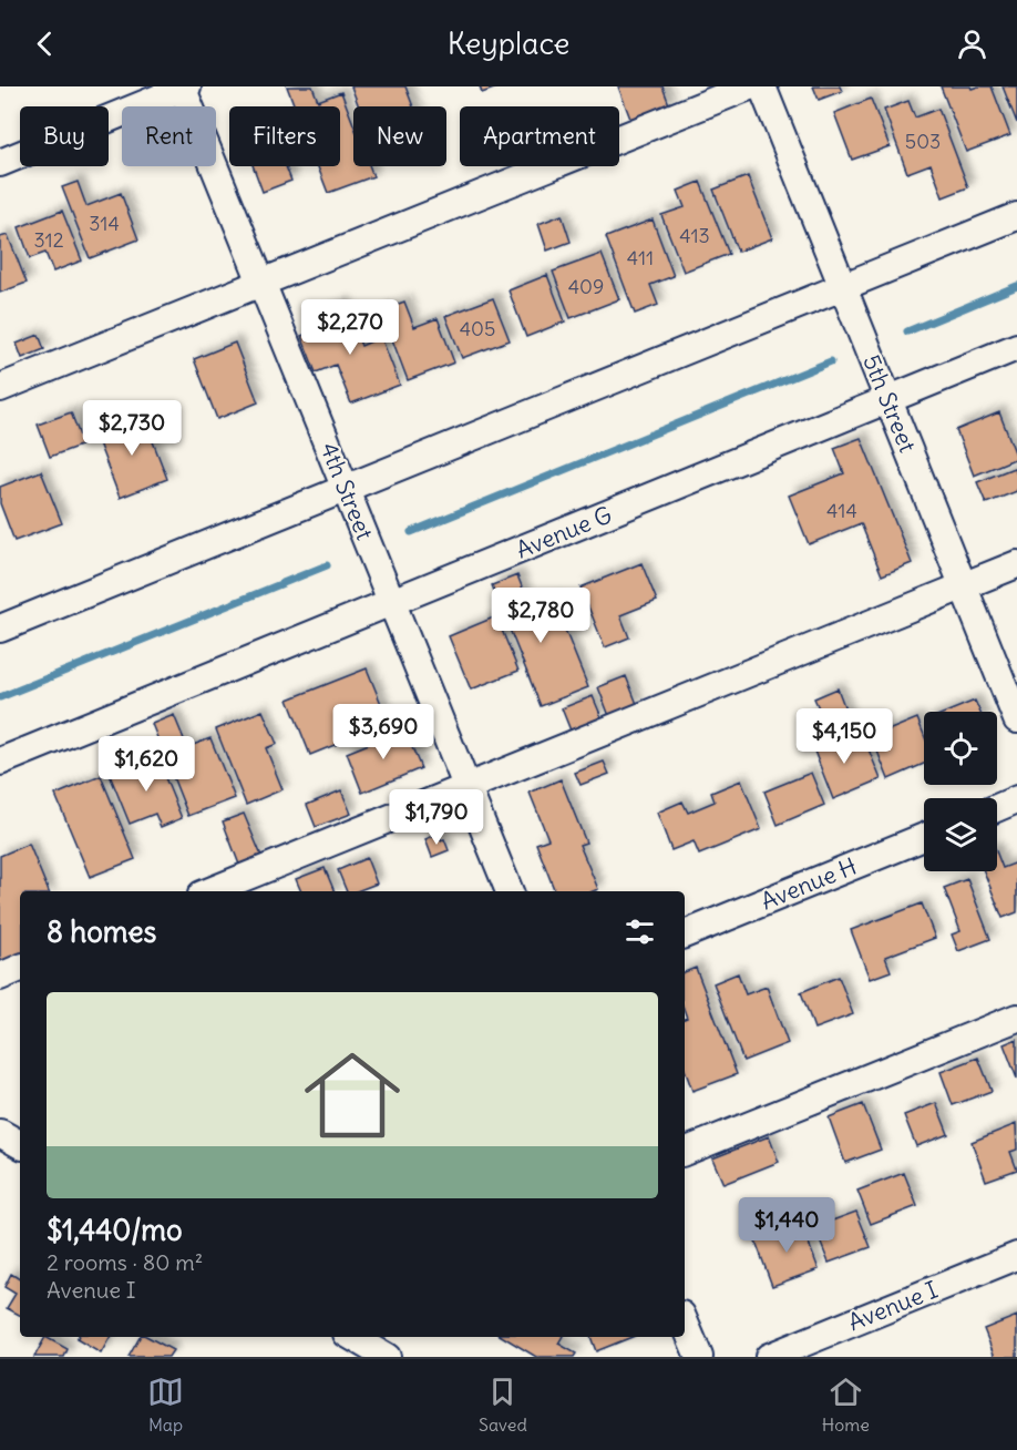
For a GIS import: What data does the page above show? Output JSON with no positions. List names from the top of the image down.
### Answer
{
  "streets": {
    "street": [
      "5th Street",
      "4th Street",
      "Avenue G",
      "Avenue H",
      "Avenue I"
    ]
  },
  "crossings": [
    ["5th Street", "Avenue G"],
    ["4th Street", "Avenue G"]
  ],
  "house_numbers": [
    "503",
    "314",
    "413",
    "312",
    "411",
    "409",
    "405",
    "414"
  ],
  "page": {
    "header": "Keyplace",
    "chip": [
      "Buy",
      "Rent",
      "Filters",
      "New",
      "Apartment"
    ],
    "price": [
      "$2,270",
      "$2,730",
      "$2,780",
      "$3,690",
      "$4,150",
      "$1,620",
      "$1,790",
      "$1,440"
    ],
    "heading": "8 homes",
    "list": [
      {
        "name": "$1,440/mo",
        "note": "2 rooms · 80 m² · Avenue I"
      }
    ],
    "tabs": ["Map", "Saved", "Home"]
  }
}
